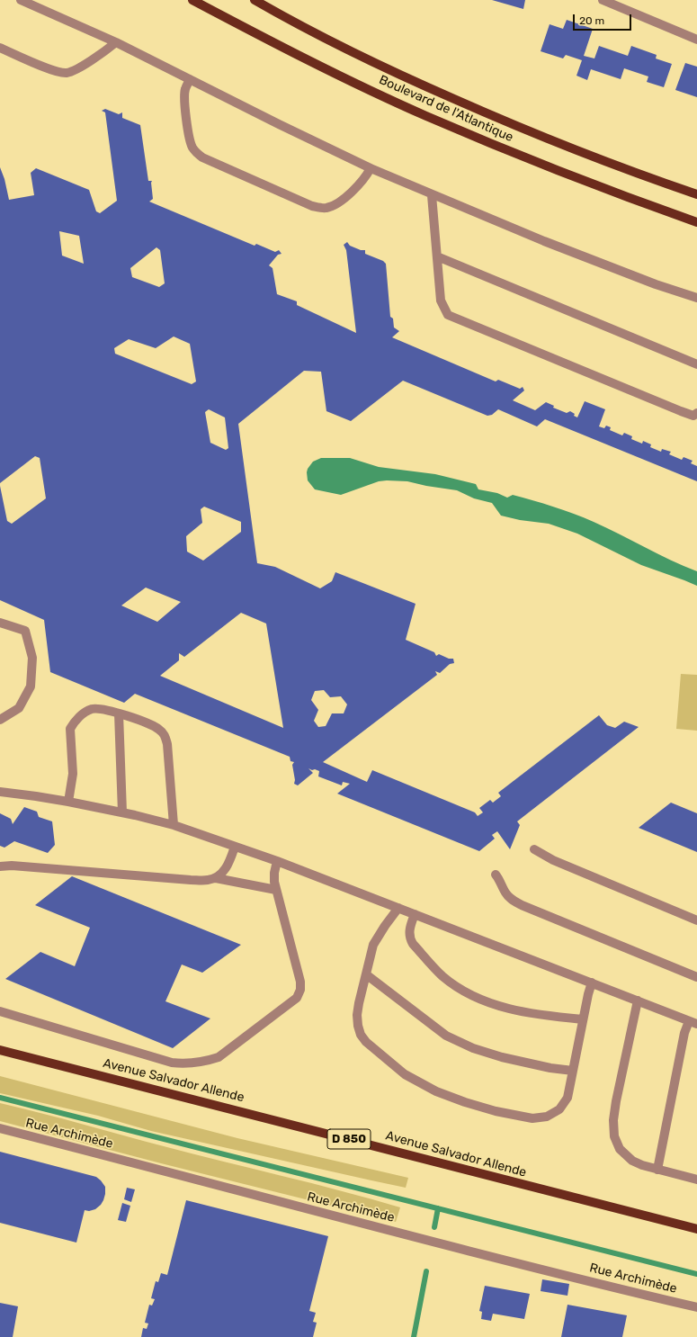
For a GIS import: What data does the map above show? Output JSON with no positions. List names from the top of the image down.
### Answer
{
  "streets": {
    "main road": ["Boulevard de l'Atlantique", "Avenue Salvador Allende", "D 850"],
    "street": ["Rue Archimède"]
  },
  "scale_bar": "20 m"
}
